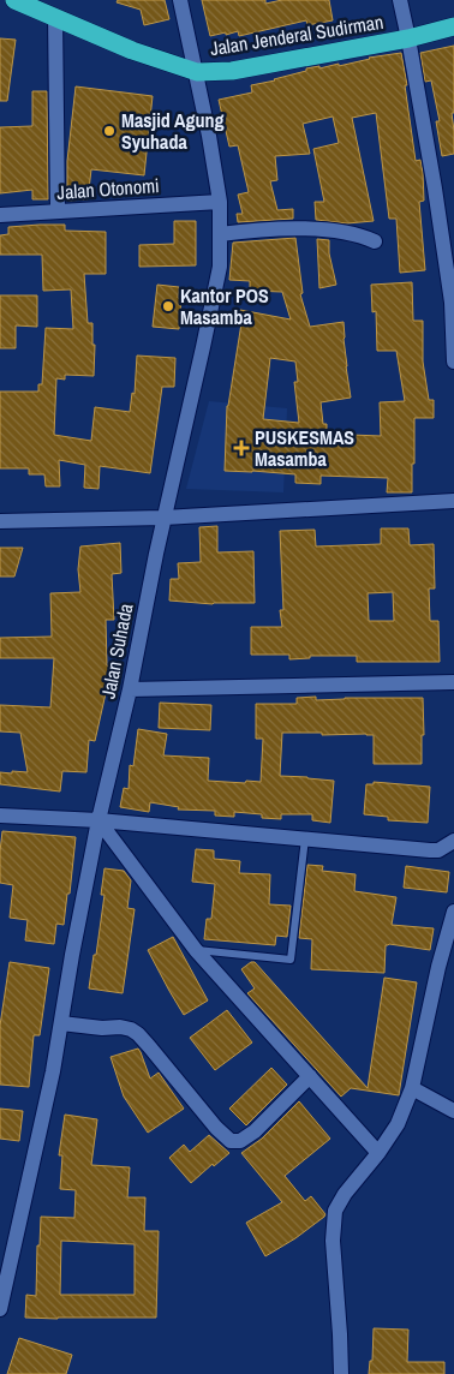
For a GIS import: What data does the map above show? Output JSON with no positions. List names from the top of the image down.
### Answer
{
  "streets": {
    "highway": ["Jalan Jenderal Sudirman"],
    "street": ["Jalan Otonomi", "Jalan Suhada"]
  },
  "crossings": [
    ["Jalan Jenderal Sudirman", "Jalan Suhada"],
    ["Jalan Otonomi", "Jalan Suhada"]
  ],
  "places": {
    "other": ["Masjid Agung Syuhada", "Kantor POS Masamba"],
    "health": ["PUSKESMAS Masamba"]
  }
}
